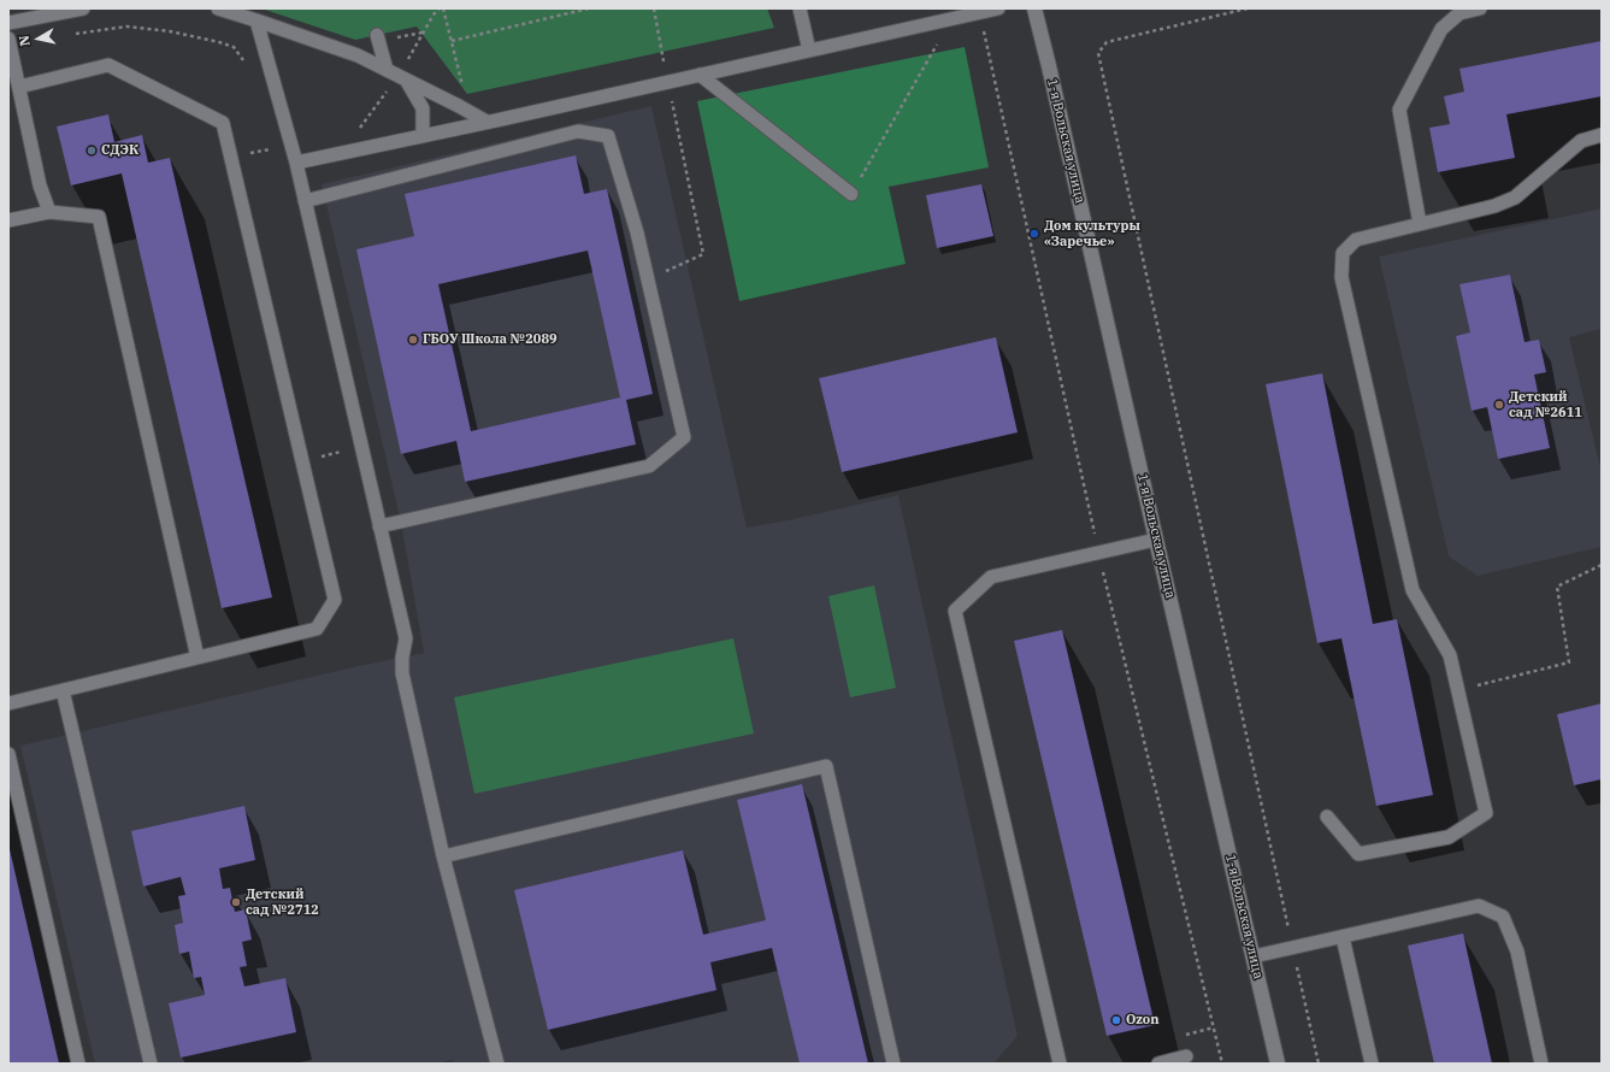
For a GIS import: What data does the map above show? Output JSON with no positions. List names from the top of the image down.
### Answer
{
  "streets": {
    "street": ["1-я Вольская улица"]
  },
  "places": [
    "СДЭК",
    "Дом культуры «Заречье»",
    "ГБОУ Школа №2089",
    "Детский сад №2611",
    "Детский сад №2712",
    "Ozon"
  ],
  "north": "left"
}
